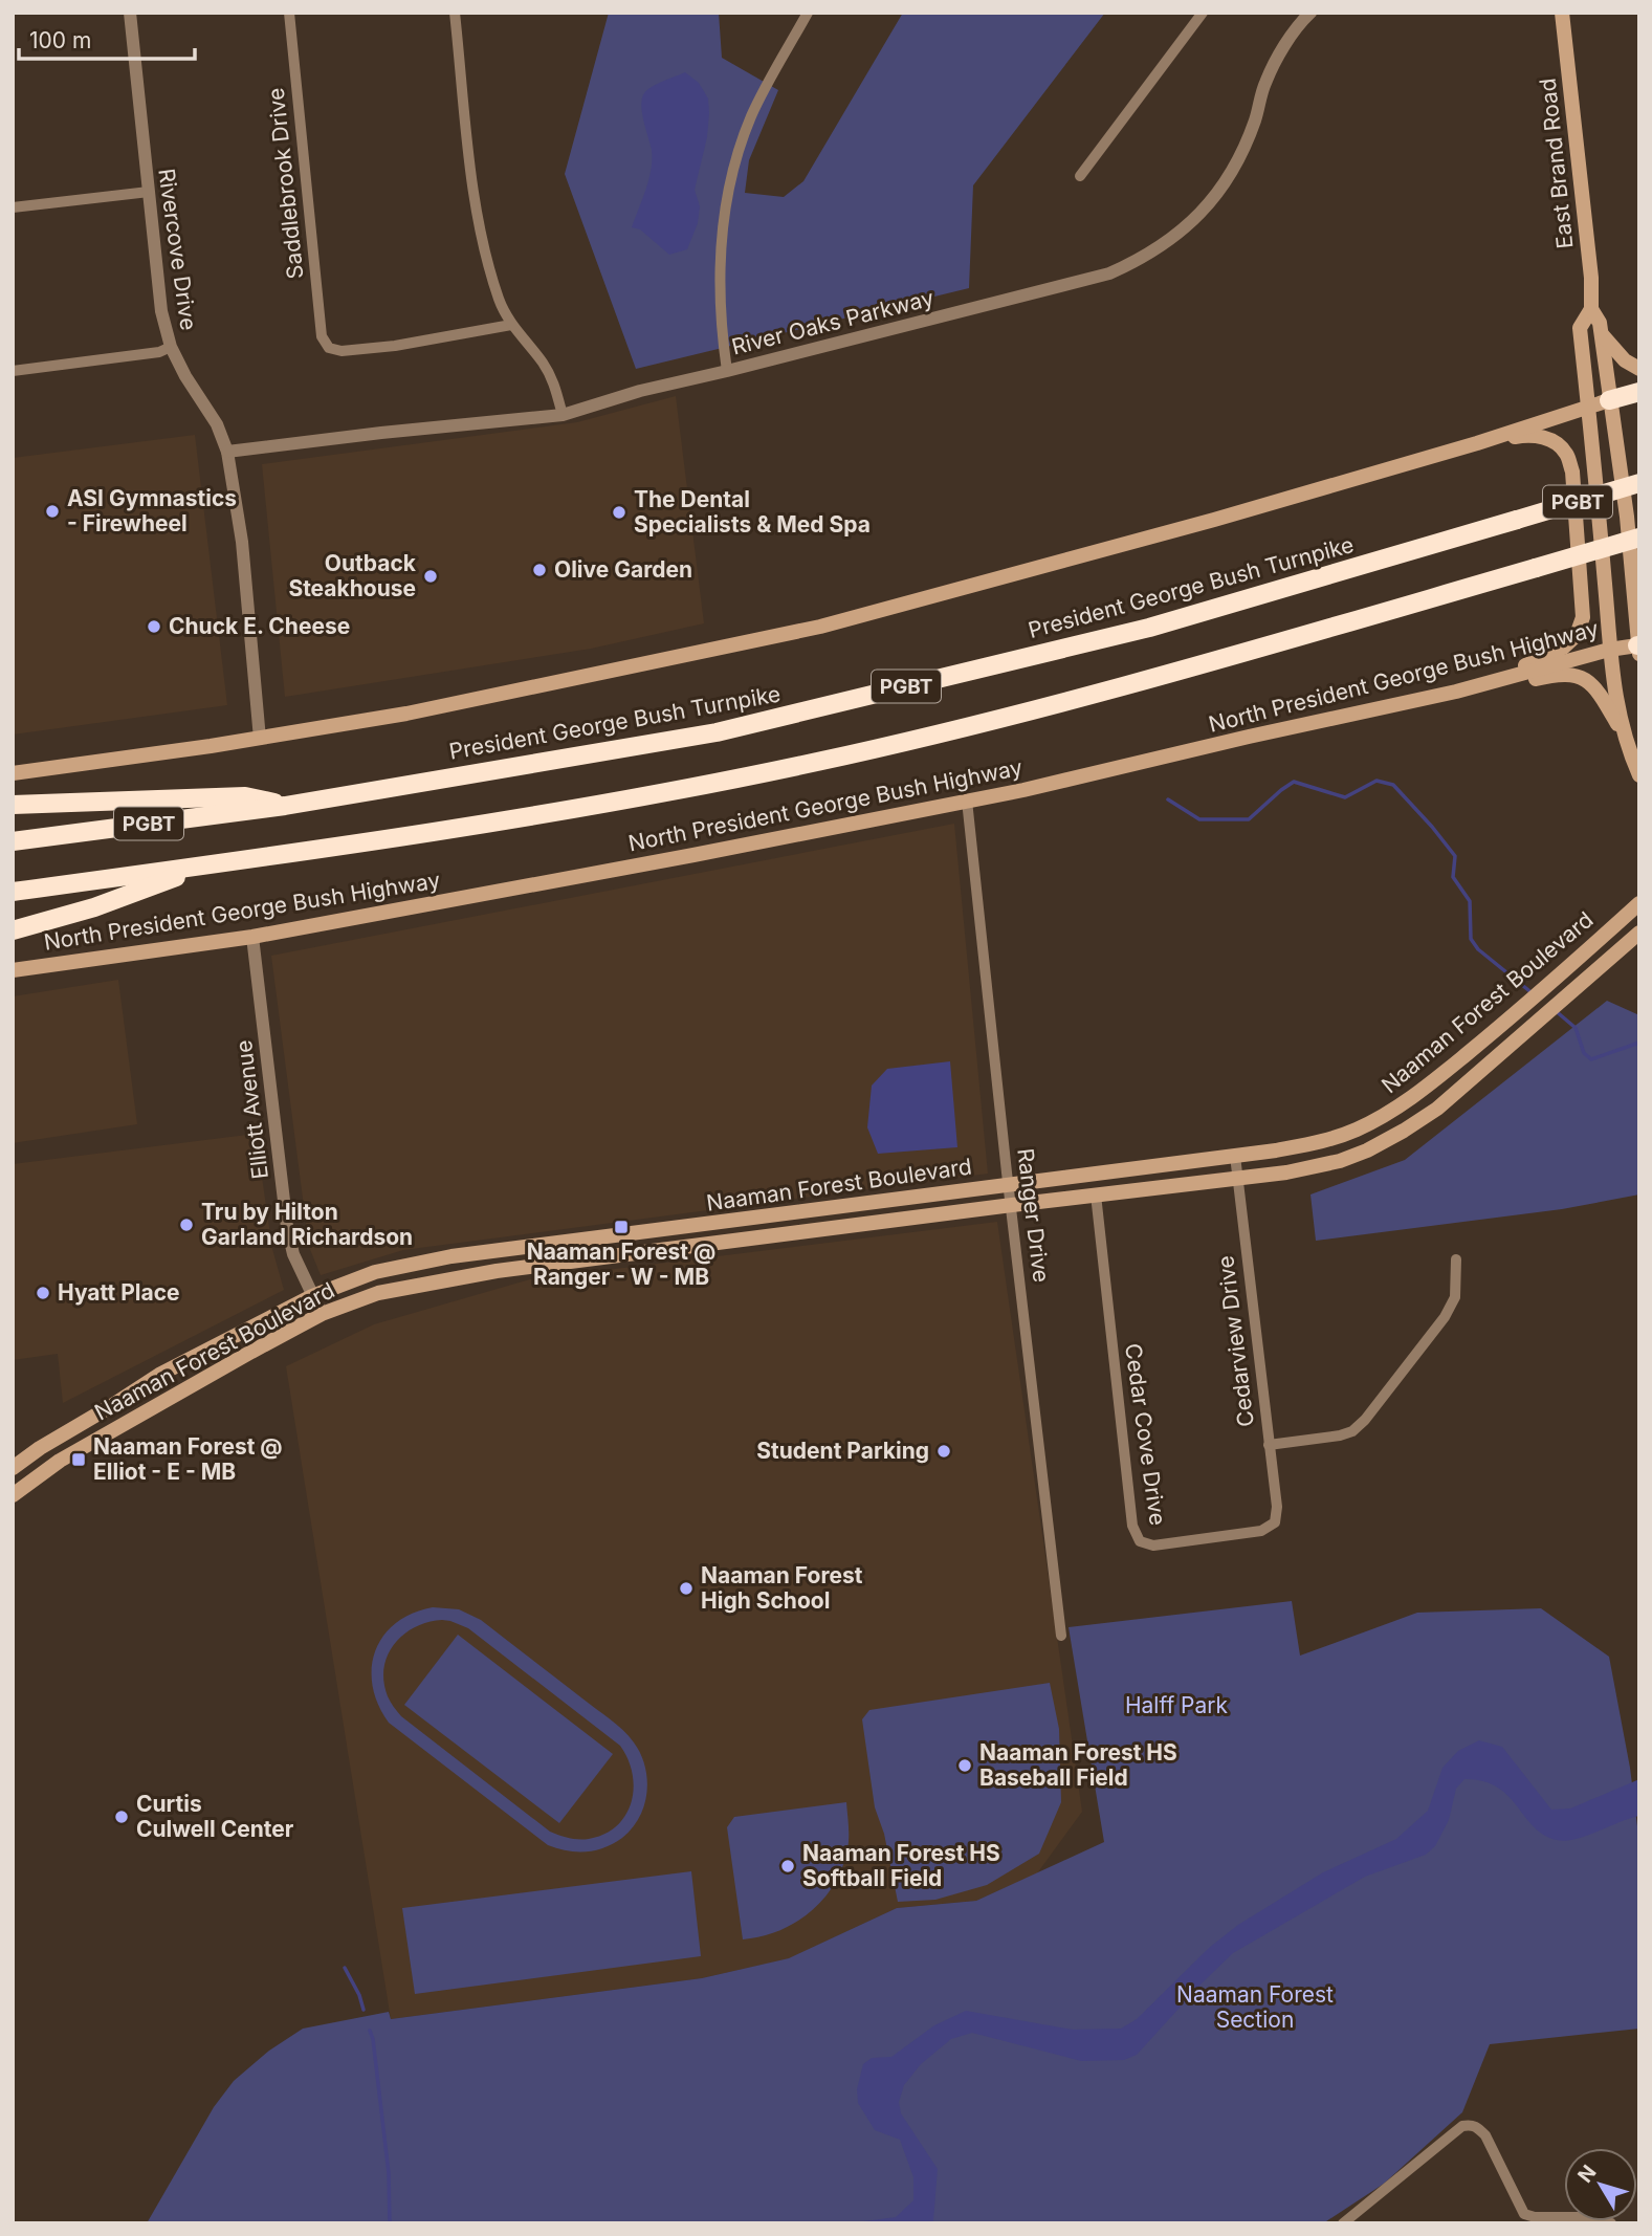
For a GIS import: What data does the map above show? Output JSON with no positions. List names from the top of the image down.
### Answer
{
  "streets": {
    "highway": ["PGBT", "President George Bush Turnpike"],
    "main road": ["East Brand Road", "North President George Bush Highway", "Naaman Forest Boulevard"],
    "street": [
      "Saddlebrook Drive",
      "Rivercove Drive",
      "River Oaks Parkway",
      "Elliott Avenue",
      "Ranger Drive",
      "Cedarview Drive",
      "Cedar Cove Drive"
    ]
  },
  "crossings": [
    ["East Brand Road", "North President George Bush Highway"],
    ["Rivercove Drive", "River Oaks Parkway"],
    ["North President George Bush Highway", "Elliott Avenue"],
    ["North President George Bush Highway", "Ranger Drive"],
    ["Naaman Forest Boulevard", "Elliott Avenue"],
    ["Naaman Forest Boulevard", "Ranger Drive"],
    ["Naaman Forest Boulevard", "Cedarview Drive"],
    ["Naaman Forest Boulevard", "Cedar Cove Drive"],
    ["Cedarview Drive", "Cedar Cove Drive"]
  ],
  "parks": ["Halff Park", "Naaman Forest Section"],
  "places": {
    "other": [
      "ASI Gymnastics - Firewheel",
      "The Dental Specialists & Med Spa",
      "Olive Garden",
      "Outback Steakhouse",
      "Chuck E. Cheese",
      "Tru by Hilton Garland Richardson",
      "Hyatt Place",
      "Student Parking",
      "Naaman Forest High School",
      "Naaman Forest HS Baseball Field",
      "Curtis Culwell Center",
      "Naaman Forest HS Softball Field"
    ],
    "transit": ["Naaman Forest @ Ranger - W - MB", "Naaman Forest @ Elliot - E - MB"]
  },
  "scale_bar": "100 m",
  "north": "top left"
}
